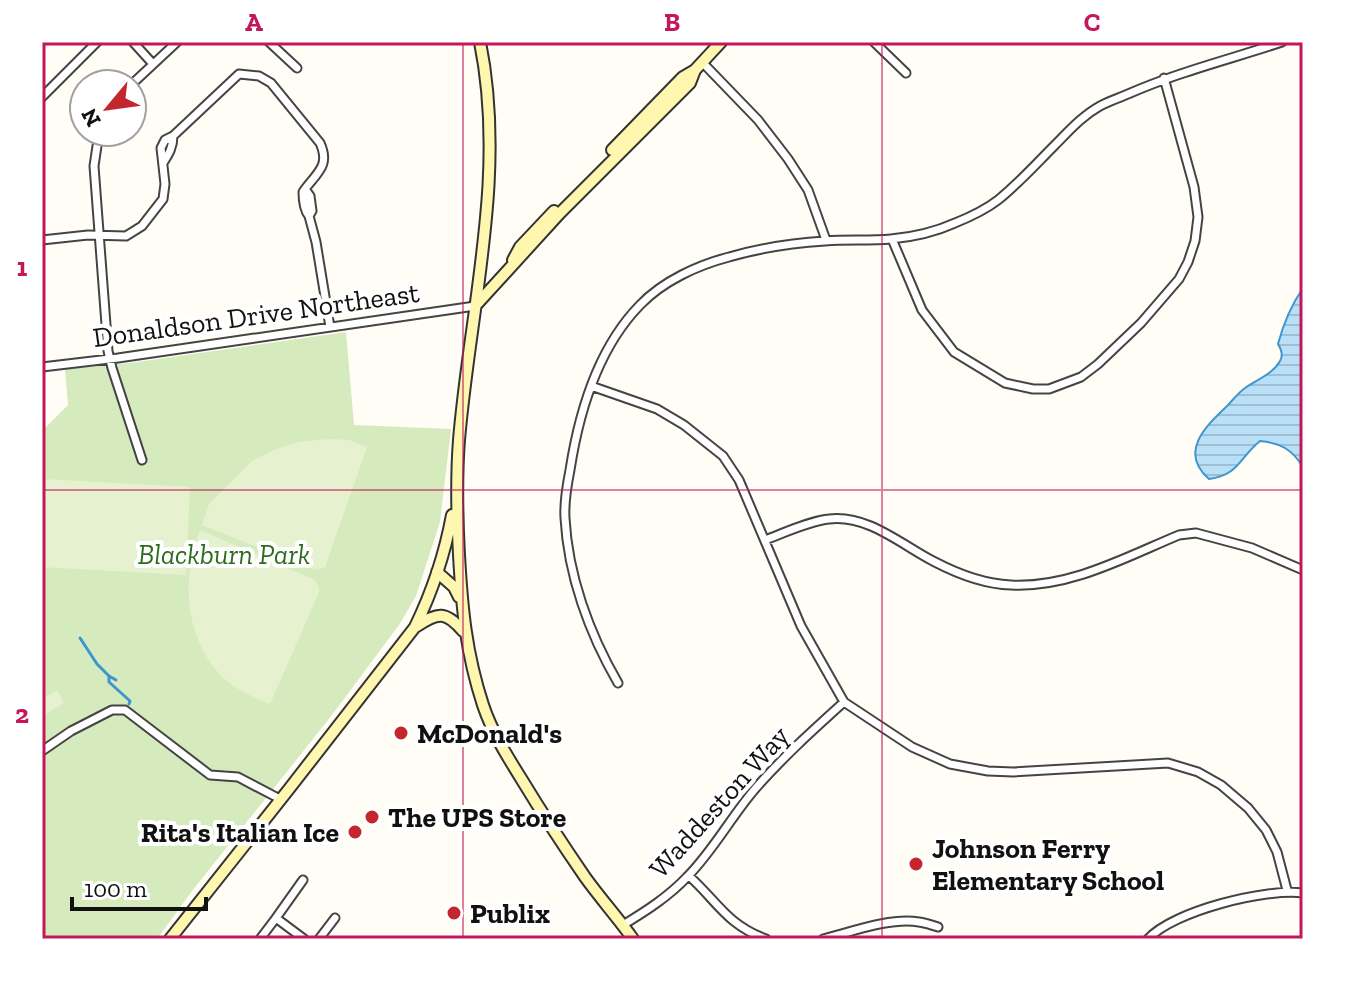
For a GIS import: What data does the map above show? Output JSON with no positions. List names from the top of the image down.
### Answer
{
  "streets": {
    "street": ["Donaldson Drive Northeast", "Waddeston Way"]
  },
  "parks": ["Blackburn Park"],
  "places": [
    "McDonald's",
    "The UPS Store",
    "Rita's Italian Ice",
    "Johnson Ferry Elementary School",
    "Publix"
  ],
  "scale_bar": "100 m",
  "north": "bottom left",
  "grid": {
    "columns": ["A", "B", "C"],
    "rows": ["1", "2"]
  }
}
